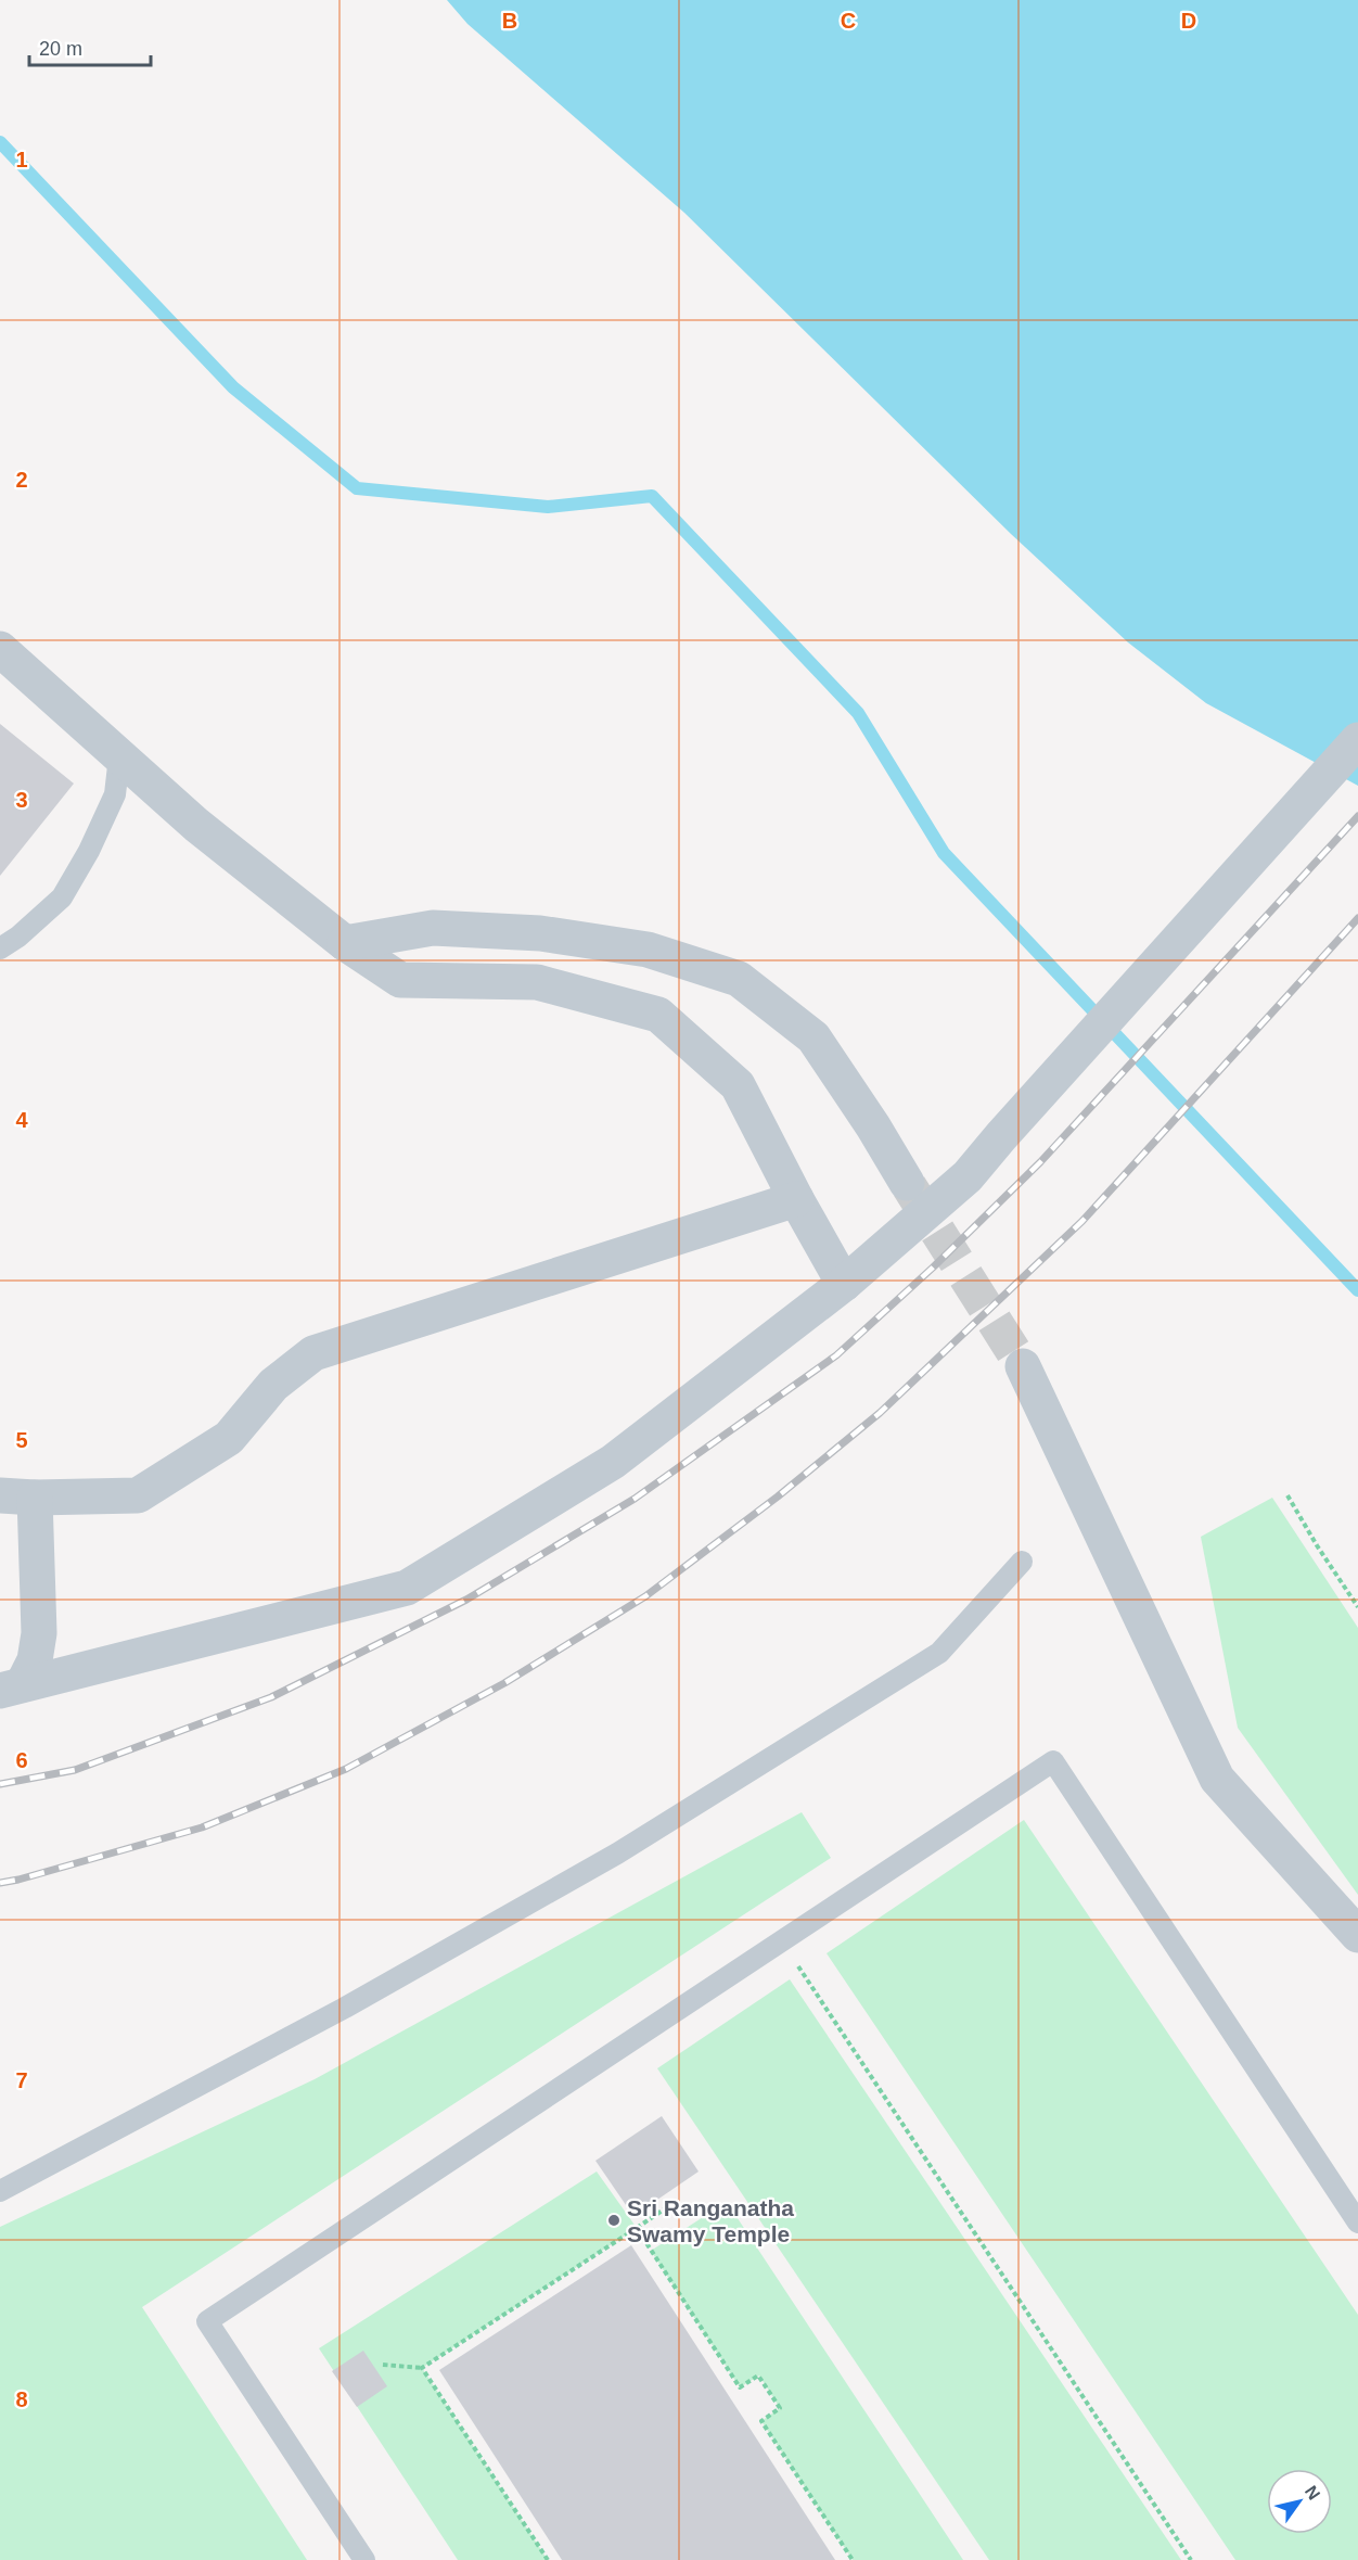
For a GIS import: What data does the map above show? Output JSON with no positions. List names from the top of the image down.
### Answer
{
  "places": ["Sri Ranganatha Swamy Temple"],
  "scale_bar": "20 m",
  "north": "top right",
  "grid": {
    "columns": ["B", "C", "D"],
    "rows": [
      "1",
      "2",
      "3",
      "4",
      "5",
      "6",
      "7",
      "8"
    ]
  }
}
